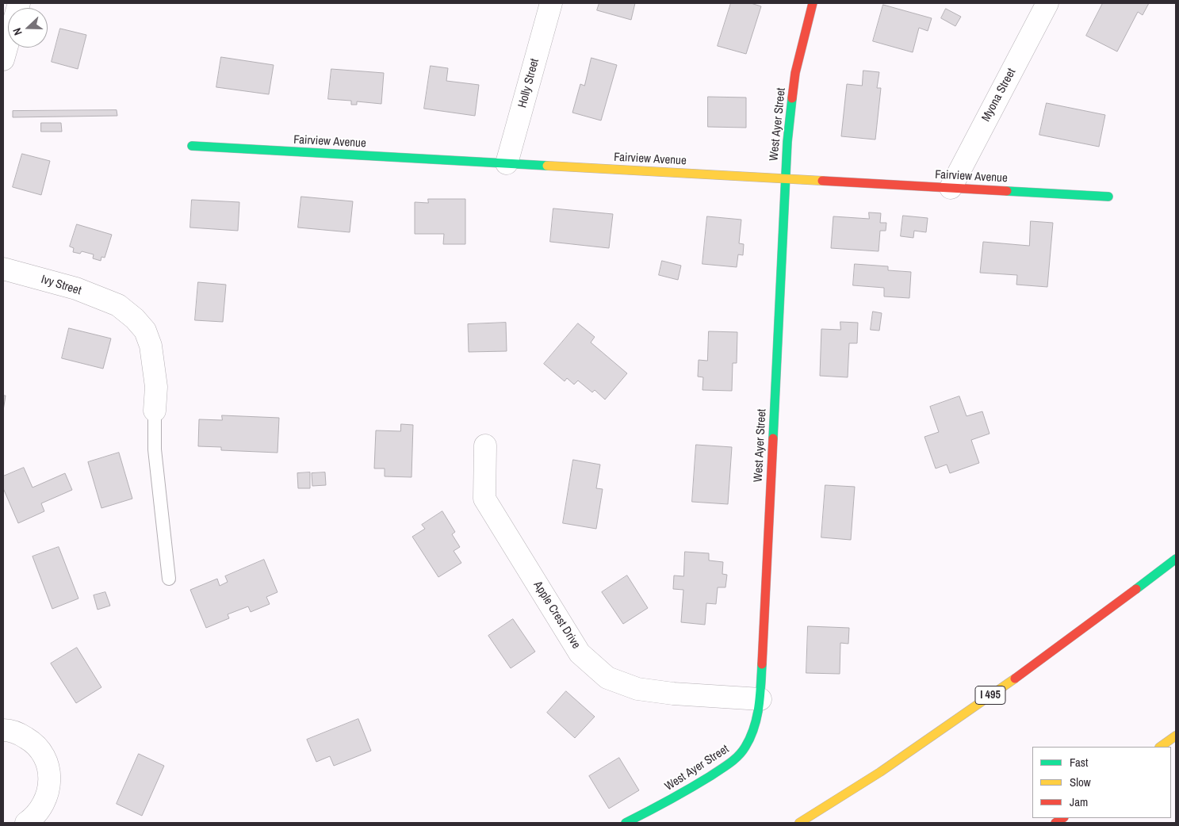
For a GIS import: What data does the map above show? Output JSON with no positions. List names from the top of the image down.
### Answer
{
  "streets": {
    "main road": ["West Ayer Street", "Fairview Avenue", "I 495"],
    "street": [
      "Holly Street",
      "Myona Street",
      "Ivy Street",
      "Apple Crest Drive"
    ]
  },
  "crossings": [
    ["Holly Street", "Fairview Avenue"],
    ["Myona Street", "Fairview Avenue"],
    ["West Ayer Street", "Fairview Avenue"],
    ["West Ayer Street", "Apple Crest Drive"]
  ],
  "legend": ["Fast", "Slow", "Jam"],
  "north": "left"
}
